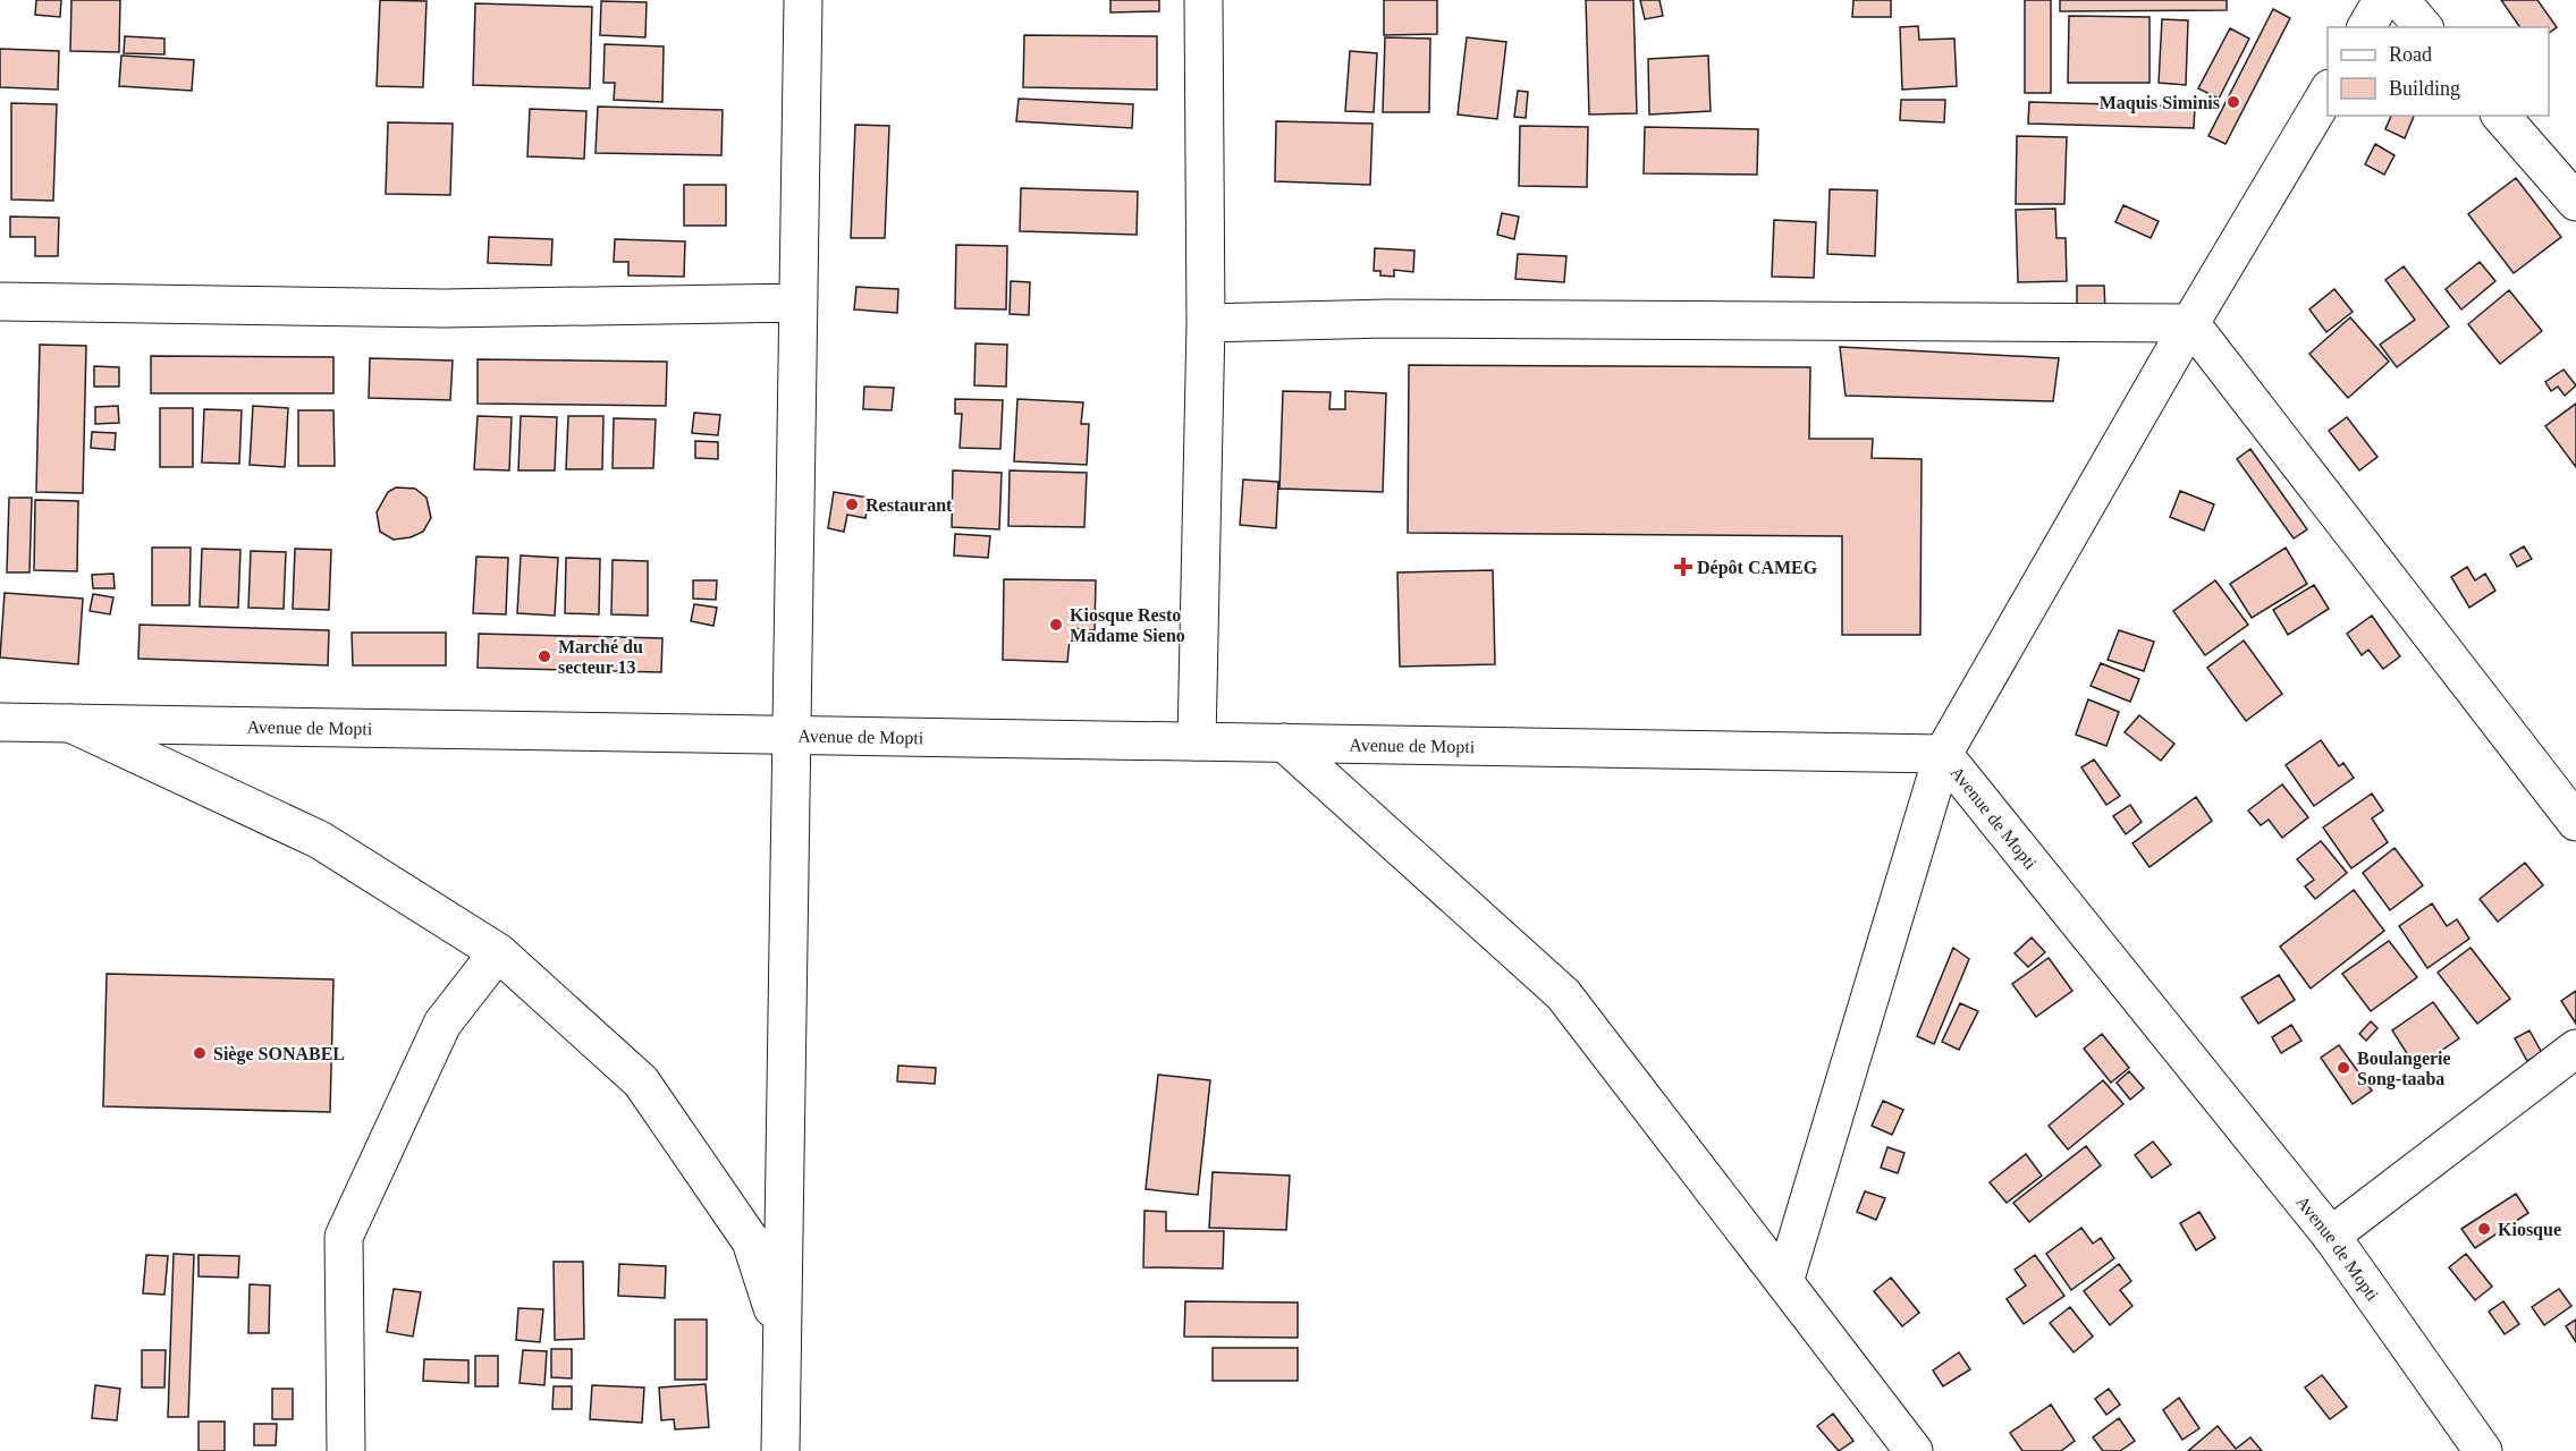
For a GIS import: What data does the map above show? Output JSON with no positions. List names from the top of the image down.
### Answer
{
  "streets": {
    "street": ["Avenue de Mopti"]
  },
  "places": {
    "other": [
      "Maquis Siminis",
      "Restaurant",
      "Kiosque Resto Madame Sieno",
      "Marché du secteur 13",
      "Siège SONABEL",
      "Boulangerie Song-taaba",
      "Kiosque"
    ],
    "health": ["Dépôt CAMEG"]
  },
  "legend": ["Road", "Building"]
}
